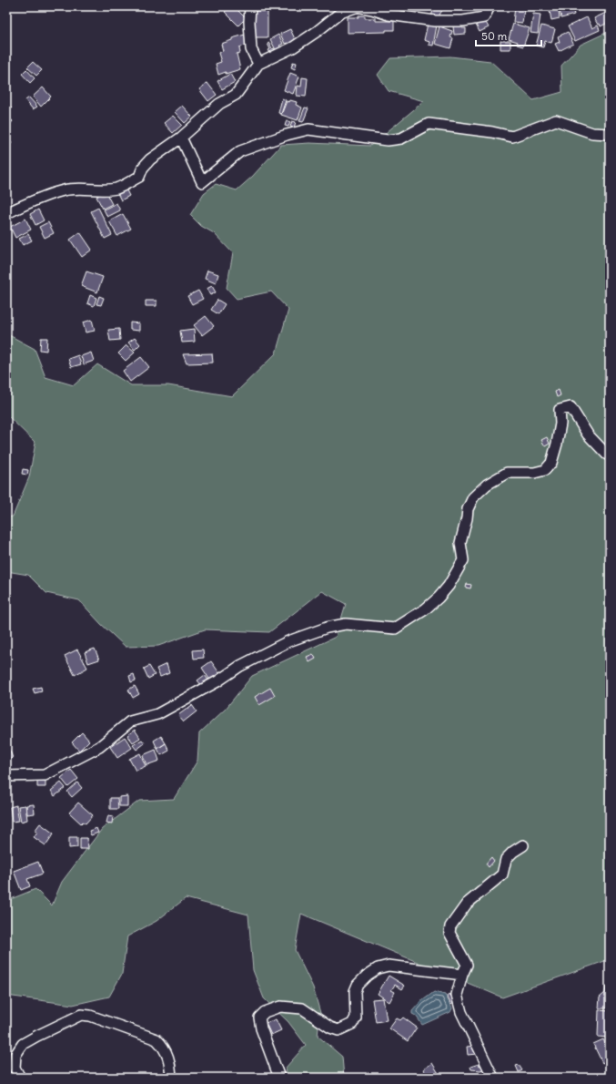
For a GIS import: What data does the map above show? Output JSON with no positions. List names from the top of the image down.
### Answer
{
  "scale_bar": "50 m"
}
